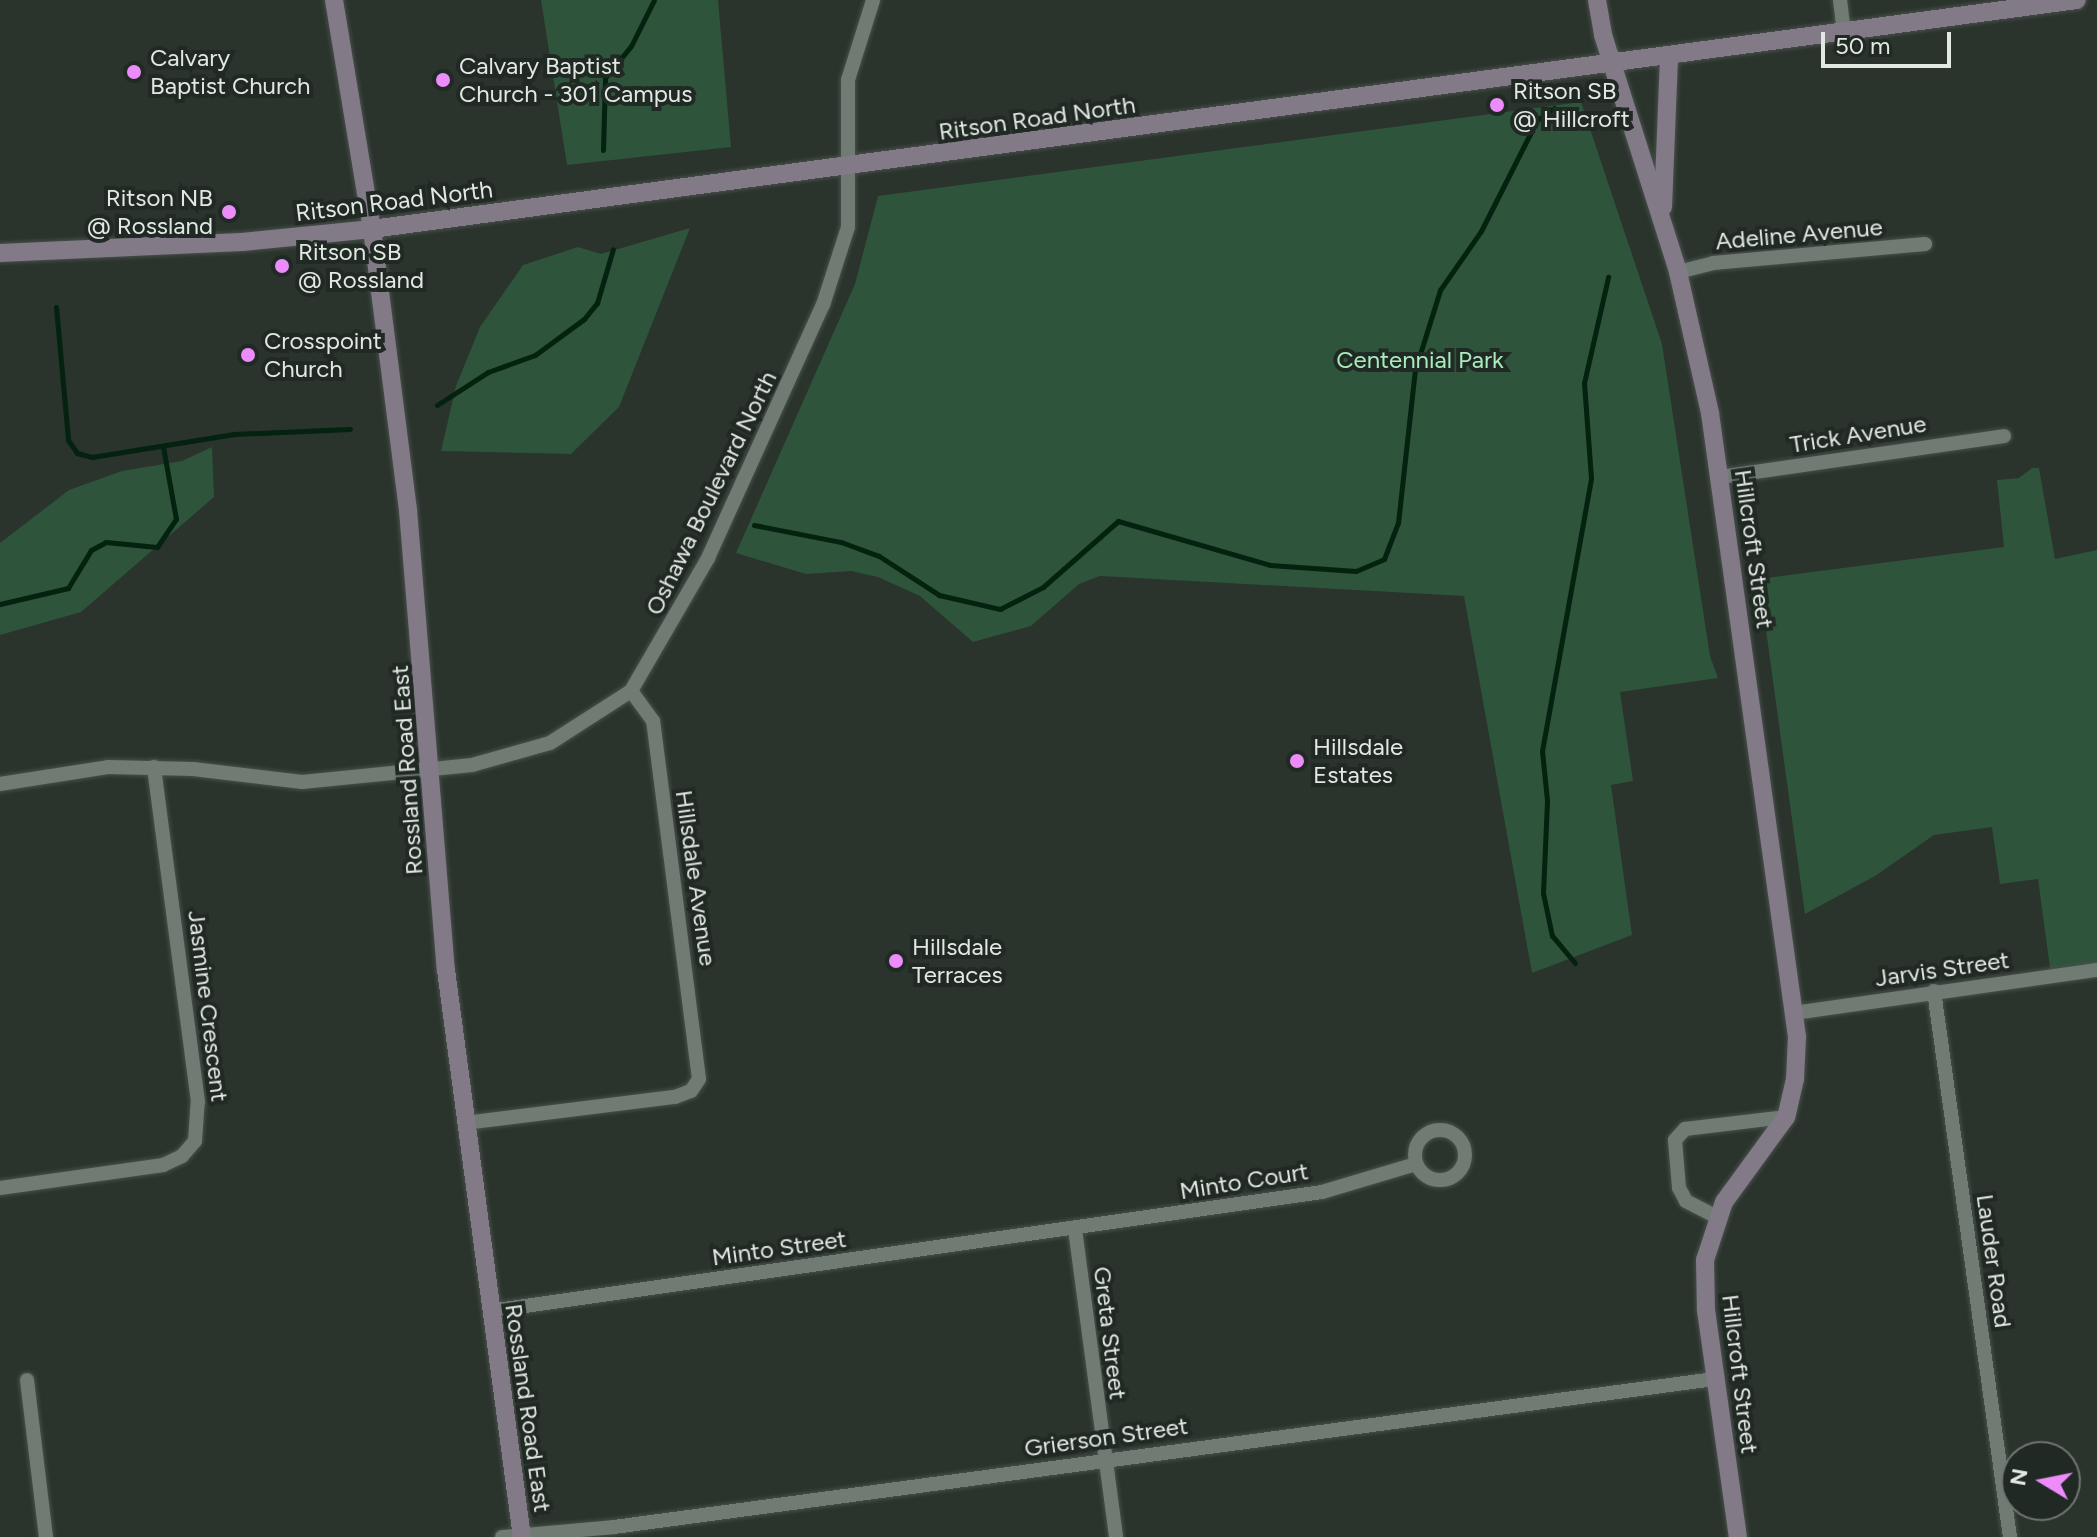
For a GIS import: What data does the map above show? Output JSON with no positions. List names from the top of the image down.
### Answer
{
  "streets": {
    "main road": ["Ritson Road North", "Hillcroft Street", "Rossland Road East"],
    "street": [
      "Adeline Avenue",
      "Trick Avenue",
      "Oshawa Boulevard North",
      "Hillsdale Avenue",
      "Jarvis Street",
      "Jasmine Crescent",
      "Minto Court",
      "Minto Street",
      "Lauder Road",
      "Greta Street",
      "Grierson Street"
    ]
  },
  "crossings": [
    ["Ritson Road North", "Oshawa Boulevard North"],
    ["Ritson Road North", "Hillcroft Street"],
    ["Ritson Road North", "Rossland Road East"],
    ["Adeline Avenue", "Hillcroft Street"],
    ["Trick Avenue", "Hillcroft Street"],
    ["Oshawa Boulevard North", "Rossland Road East"],
    ["Oshawa Boulevard North", "Hillsdale Avenue"],
    ["Oshawa Boulevard North", "Jasmine Crescent"],
    ["Hillcroft Street", "Jarvis Street"],
    ["Hillcroft Street", "Grierson Street"],
    ["Rossland Road East", "Hillsdale Avenue"],
    ["Rossland Road East", "Minto Street"],
    ["Rossland Road East", "Grierson Street"],
    ["Jarvis Street", "Lauder Road"],
    ["Minto Court", "Minto Street"],
    ["Minto Court", "Greta Street"],
    ["Minto Street", "Greta Street"],
    ["Greta Street", "Grierson Street"]
  ],
  "parks": ["Centennial Park"],
  "places": [
    "Calvary Baptist Church",
    "Calvary Baptist Church - 301 Campus",
    "Ritson SB @ Hillcroft",
    "Ritson NB @ Rossland",
    "Ritson SB @ Rossland",
    "Crosspoint Church",
    "Hillsdale Estates",
    "Hillsdale Terraces"
  ],
  "scale_bar": "50 m",
  "north": "left"
}
